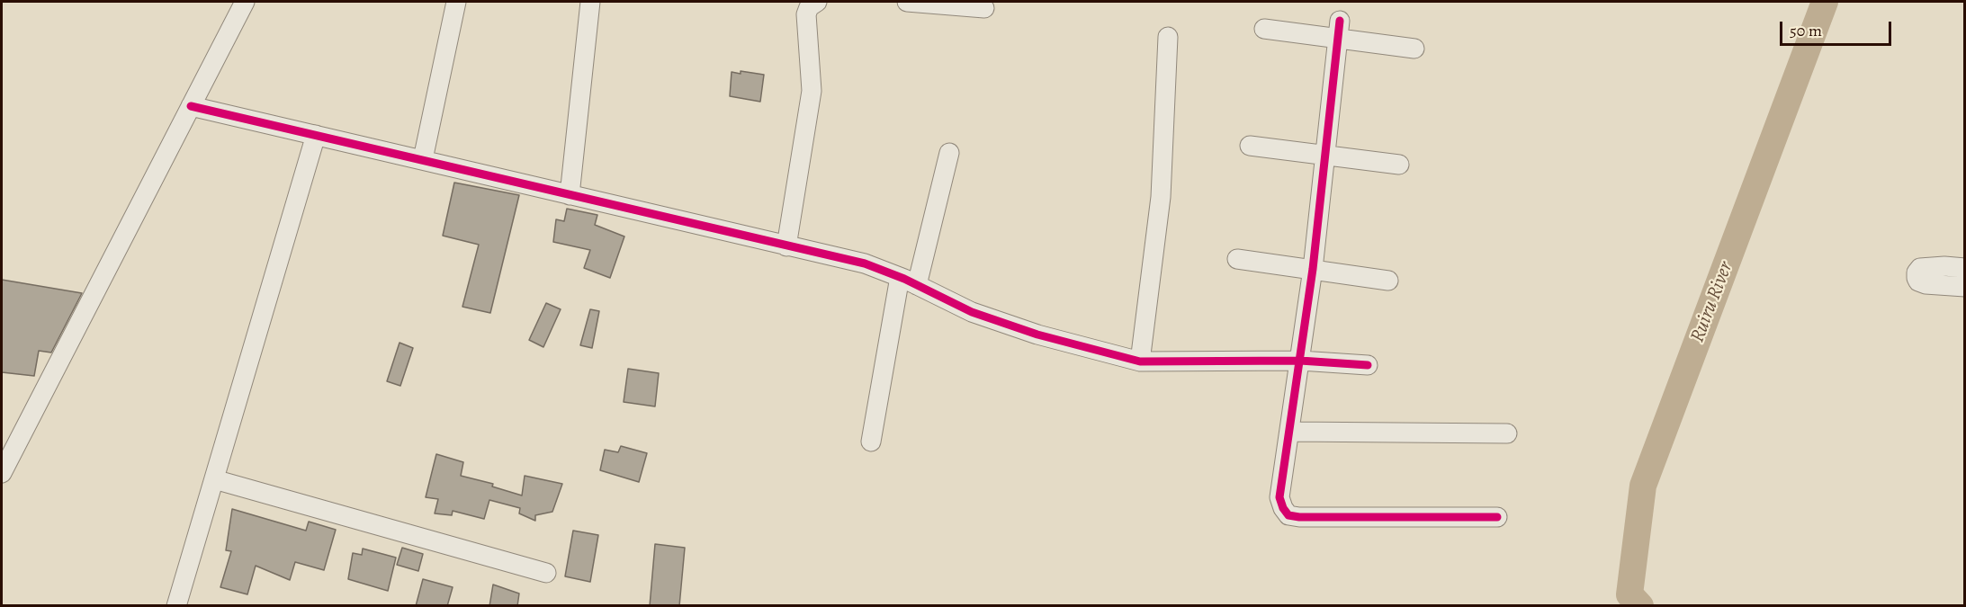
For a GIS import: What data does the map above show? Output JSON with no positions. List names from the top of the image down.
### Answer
{
  "water": ["Ruiru River"],
  "scale_bar": "50 m"
}
